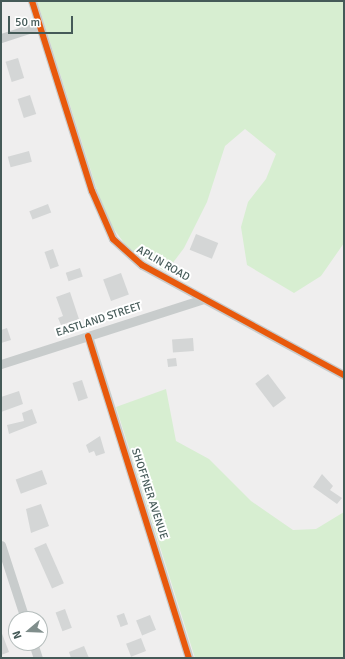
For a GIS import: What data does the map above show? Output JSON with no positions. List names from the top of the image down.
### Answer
{
  "streets": {
    "street": ["APLIN ROAD", "EASTLAND STREET", "SHOFFNER AVENUE"]
  },
  "crossings": [
    ["APLIN ROAD", "EASTLAND STREET"],
    ["EASTLAND STREET", "SHOFFNER AVENUE"]
  ],
  "scale_bar": "50 m",
  "north": "left"
}
